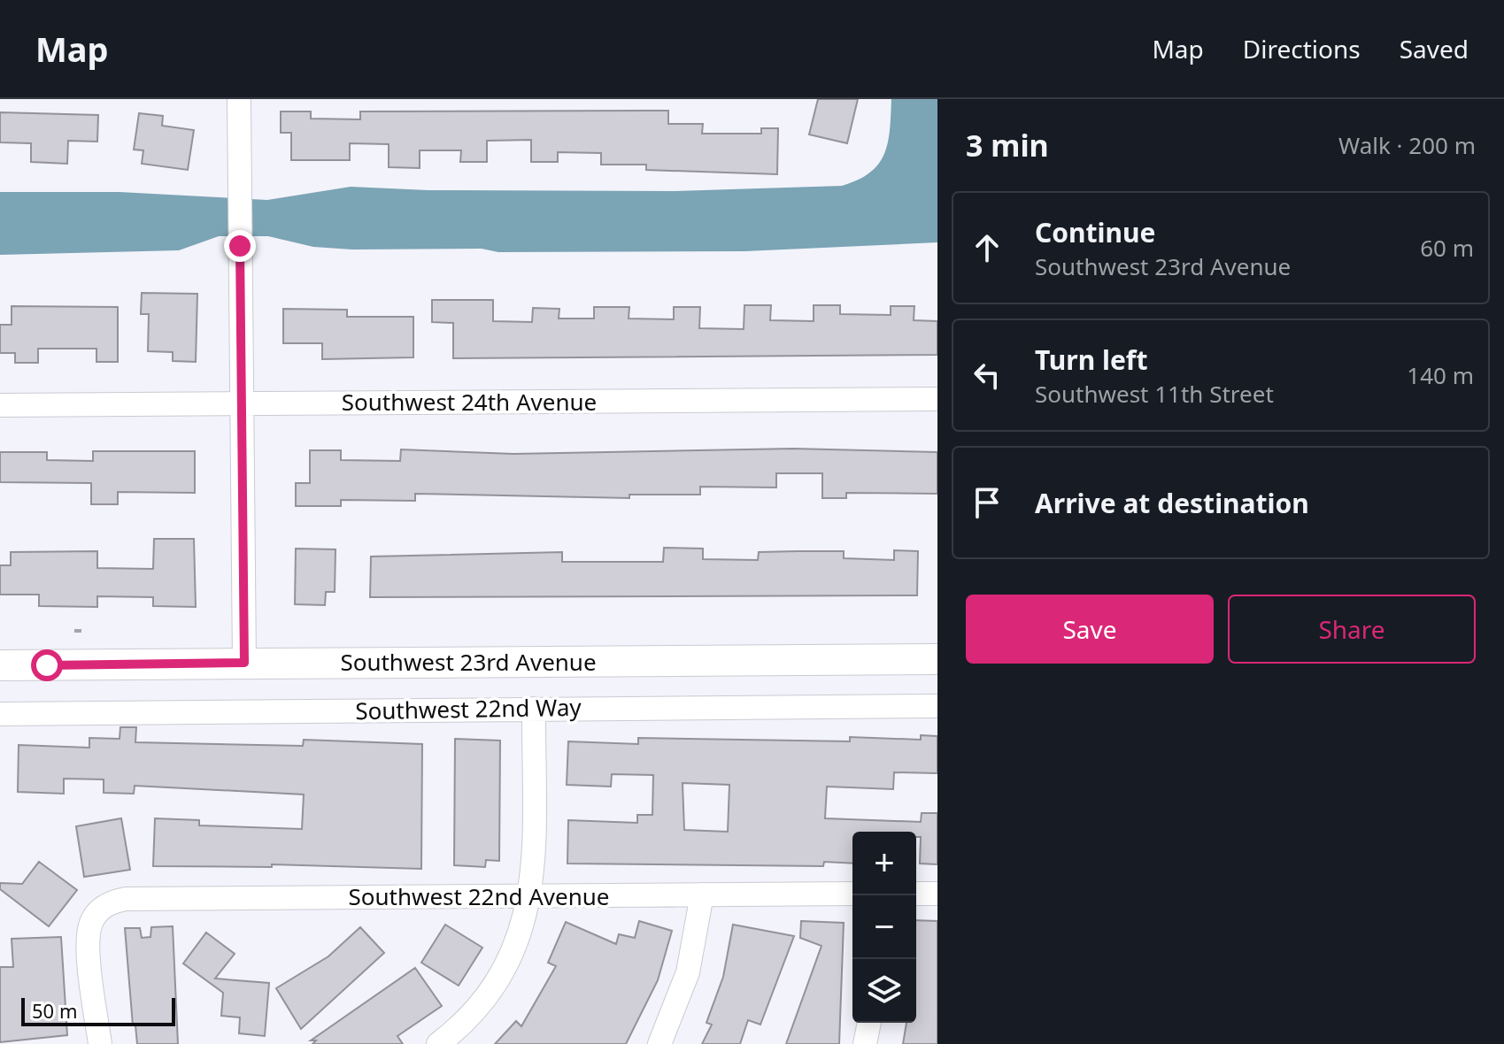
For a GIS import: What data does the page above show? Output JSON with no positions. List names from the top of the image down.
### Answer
{
  "streets": {
    "street": [
      "Southwest 24th Avenue",
      "Southwest 23rd Avenue",
      "Southwest 22nd Way",
      "Southwest 22nd Avenue"
    ]
  },
  "scale_bar": "50 m",
  "page": {
    "header": "Map",
    "nav": ["Map", "Directions", "Saved"],
    "heading": ["3 min", "Walk · 200 m"],
    "list": [
      ["Continue", "Southwest 23rd Avenue", "60 m"],
      ["Turn left", "Southwest 11th Street", "140 m"],
      "Arrive at destination"
    ],
    "buttons": ["Save", "Share"],
    "map_buttons": ["+", "−"],
    "scale": "50 m"
  }
}
